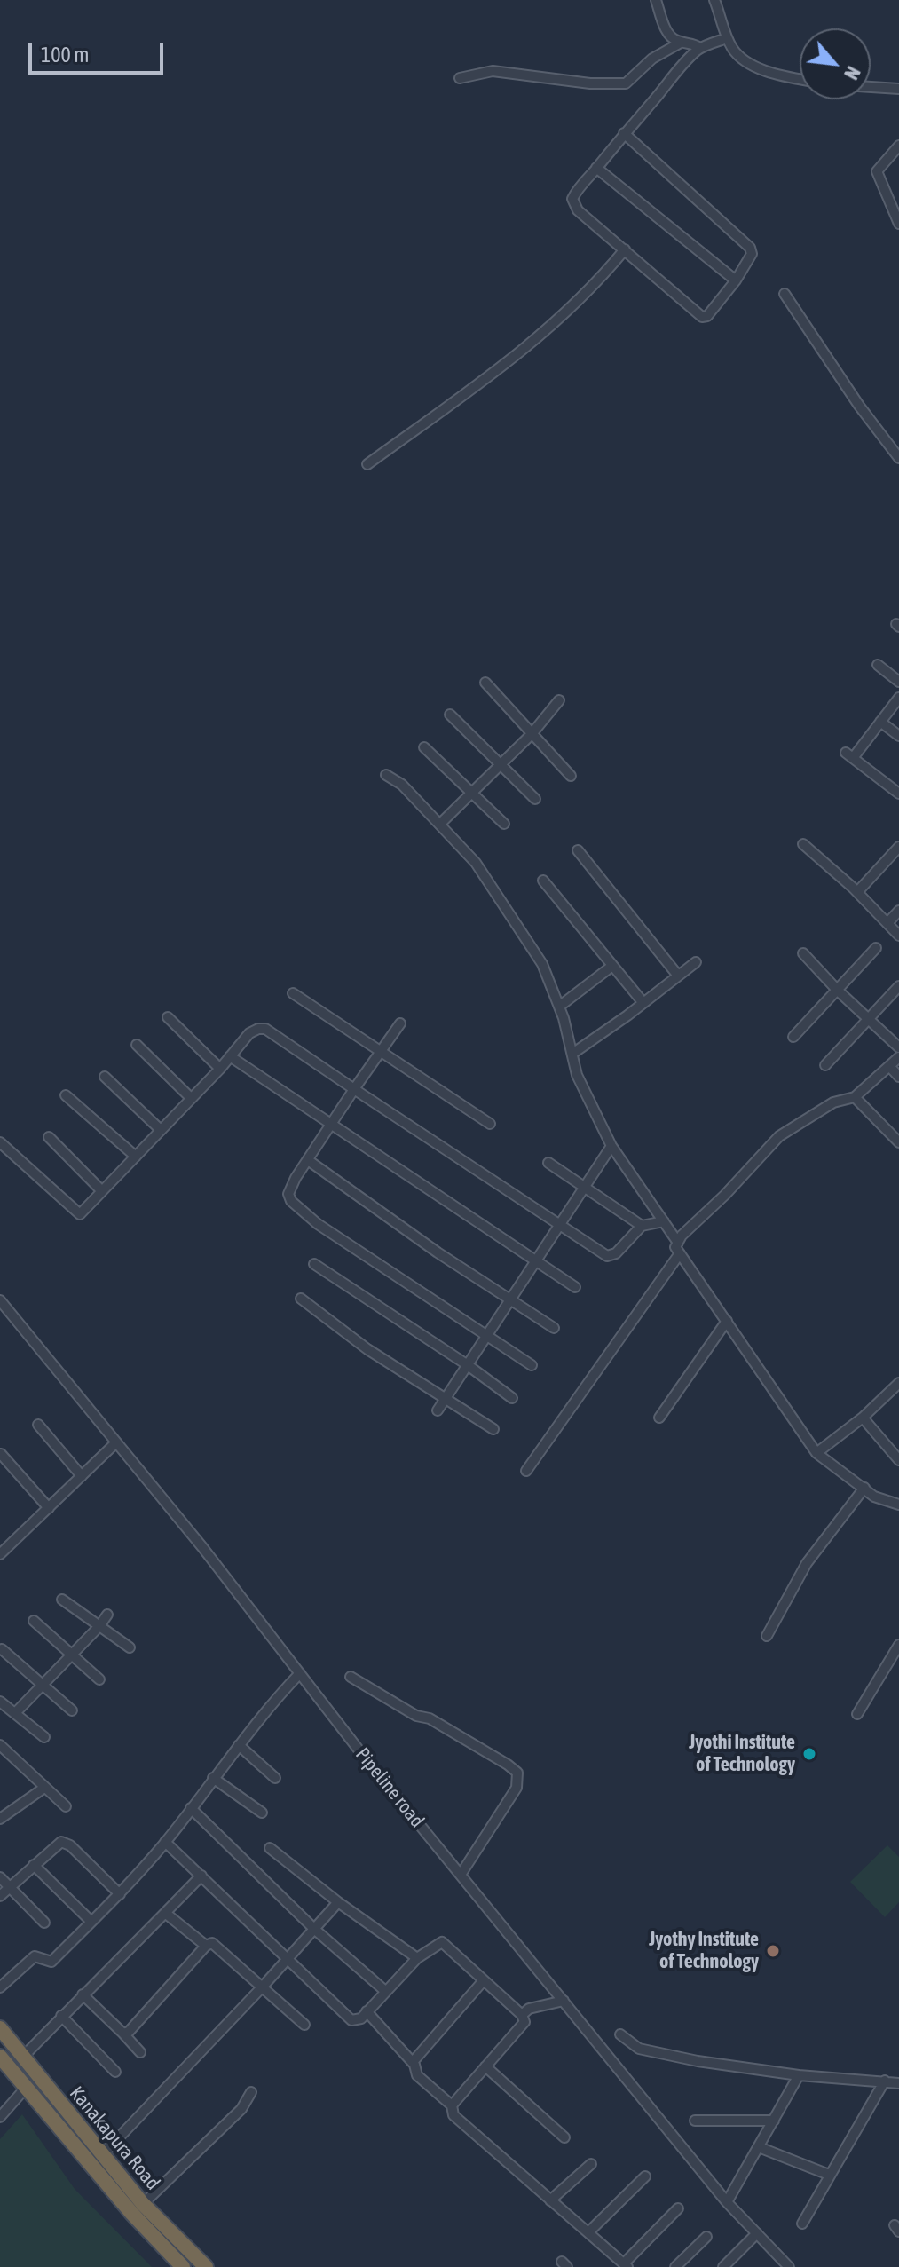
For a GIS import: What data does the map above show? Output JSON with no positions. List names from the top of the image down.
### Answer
{
  "streets": {
    "highway": ["Kanakapura Road"],
    "street": ["Pipeline road"]
  },
  "places": ["Jyothi Institute of Technology", "Jyothy Institute of Technology"],
  "scale_bar": "100 m",
  "north": "bottom right"
}
